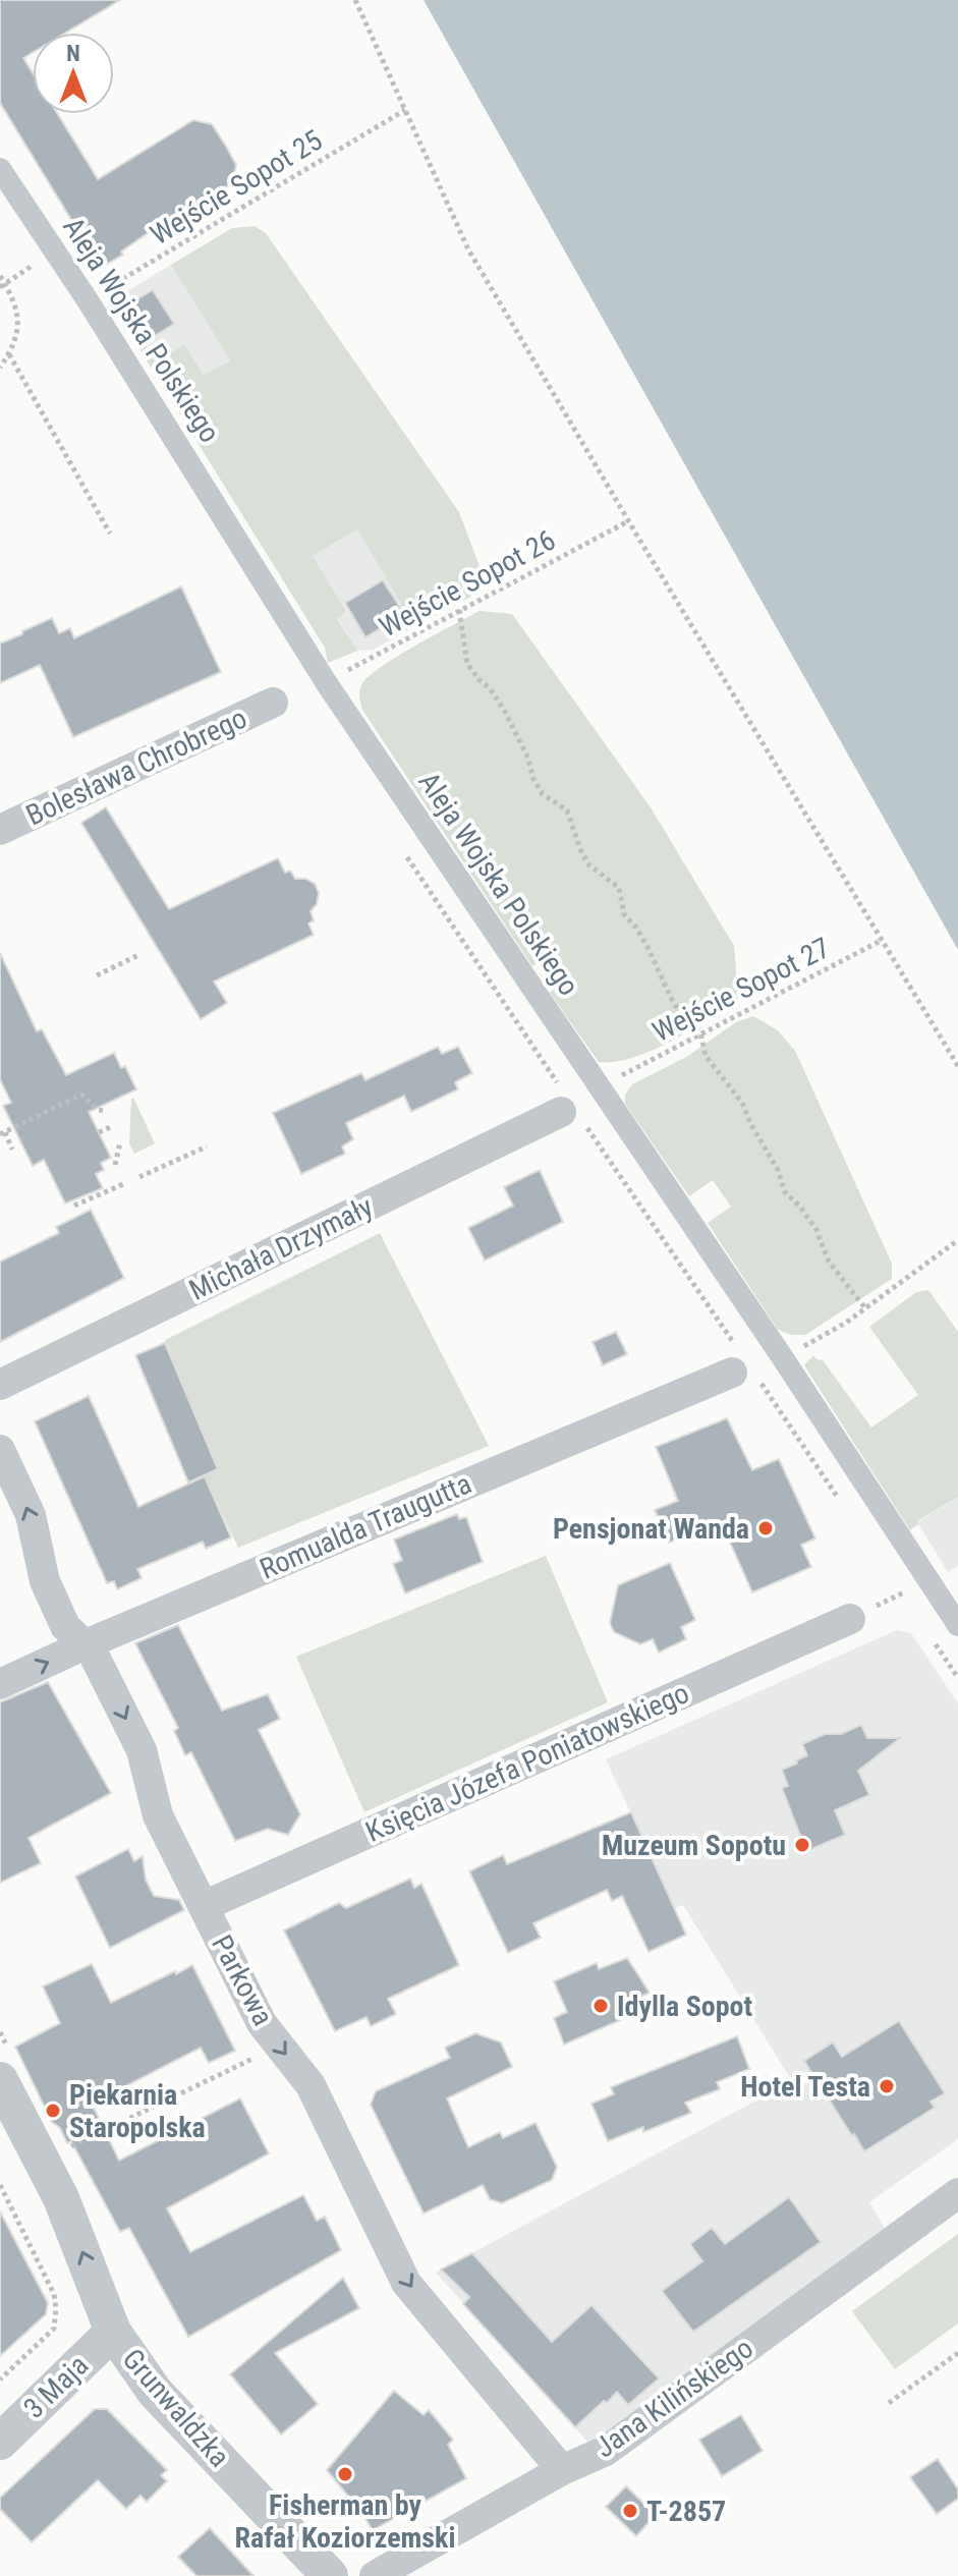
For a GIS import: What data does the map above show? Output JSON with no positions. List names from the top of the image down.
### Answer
{
  "streets": {
    "street": [
      "Aleja Wojska Polskiego",
      "Bolesława Chrobrego",
      "Michała Drzymały",
      "Romualda Traugutta",
      "Księcia Józefa Poniatowskiego",
      "Parkowa",
      "3 Maja",
      "Jana Kilińskiego",
      "Grunwaldzka"
    ],
    "path": ["Wejście Sopot 25", "Wejście Sopot 26", "Wejście Sopot 27"]
  },
  "crossings": [
    ["Wejście Sopot 25", "Aleja Wojska Polskiego"],
    ["Aleja Wojska Polskiego", "Wejście Sopot 26"],
    ["Romualda Traugutta", "Parkowa"],
    ["Księcia Józefa Poniatowskiego", "Parkowa"],
    ["Parkowa", "Jana Kilińskiego"],
    ["3 Maja", "Grunwaldzka"]
  ],
  "one_way": ["Grunwaldzka"],
  "places": [
    "Pensjonat Wanda",
    "Muzeum Sopotu",
    "Idylla Sopot",
    "Hotel Testa",
    "Piekarnia Staropolska",
    "Fisherman by Rafał Koziorzemski",
    "T-2857"
  ],
  "north": "top"
}
